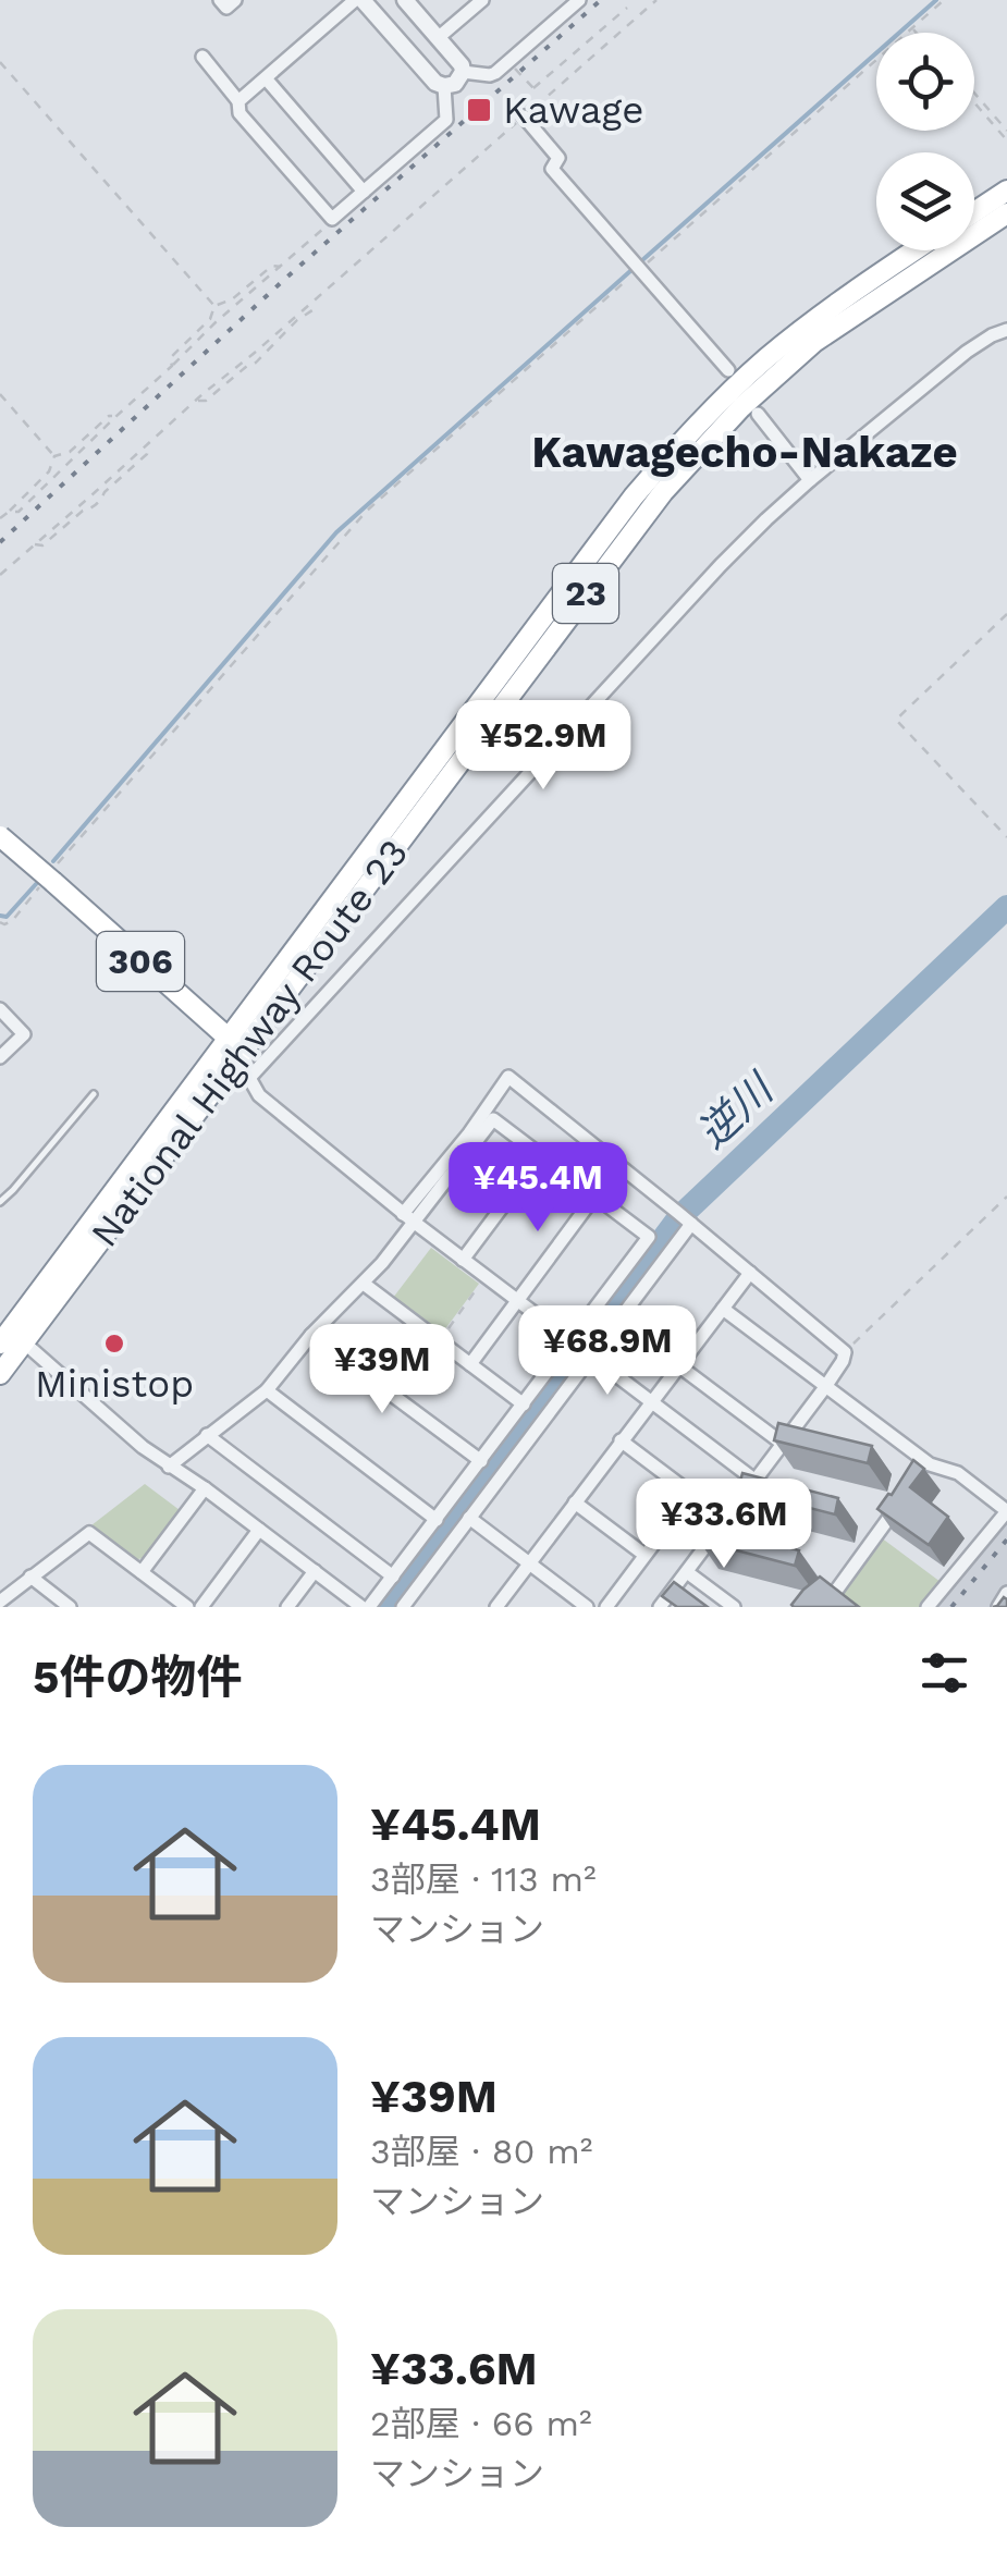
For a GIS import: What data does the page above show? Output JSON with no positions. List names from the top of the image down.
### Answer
{
  "streets": {
    "highway": ["23", "306", "National Highway Route 23"]
  },
  "crossings": [
    ["306", "National Highway Route 23"]
  ],
  "districts": ["Kawagecho-Nakaze"],
  "water": ["逆川"],
  "places": {
    "transit": ["Kawage"],
    "other": ["Ministop"]
  },
  "page": {
    "price": [
      "¥52.9M",
      "¥45.4M",
      "¥68.9M",
      "¥39M",
      "¥33.6M"
    ],
    "heading": "5件の物件",
    "list": [
      {
        "name": "¥45.4M",
        "note": "3部屋 · 113 m² · マンション"
      },
      {
        "name": "¥39M",
        "note": "3部屋 · 80 m² · マンション"
      },
      {
        "name": "¥33.6M",
        "note": "2部屋 · 66 m² · マンション"
      }
    ]
  }
}
